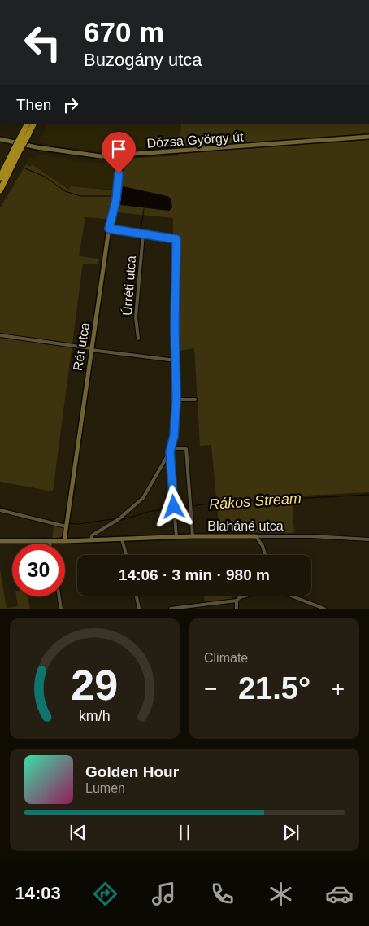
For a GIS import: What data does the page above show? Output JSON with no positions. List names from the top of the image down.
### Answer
{
  "streets": {
    "street": [
      "Dózsa György út",
      "Úrréti utca",
      "Rét utca",
      "Blaháné utca"
    ]
  },
  "crossings": [
    ["Dózsa György út", "Rét utca"],
    ["Rét utca", "Blaháné utca"]
  ],
  "water": ["Rákos Stream"],
  "page": {
    "turn": ["670 m", "Buzogány utca"],
    "then": "Then",
    "limit": "30",
    "trip": "14:06 · 3 min · 980 m",
    "tile": "Climate",
    "heat": ["−", "21.5°", "+"],
    "song": ["Golden Hour", "Lumen"],
    "tabs": "14:03",
    "gauge": ["29", "km/h"]
  }
}
